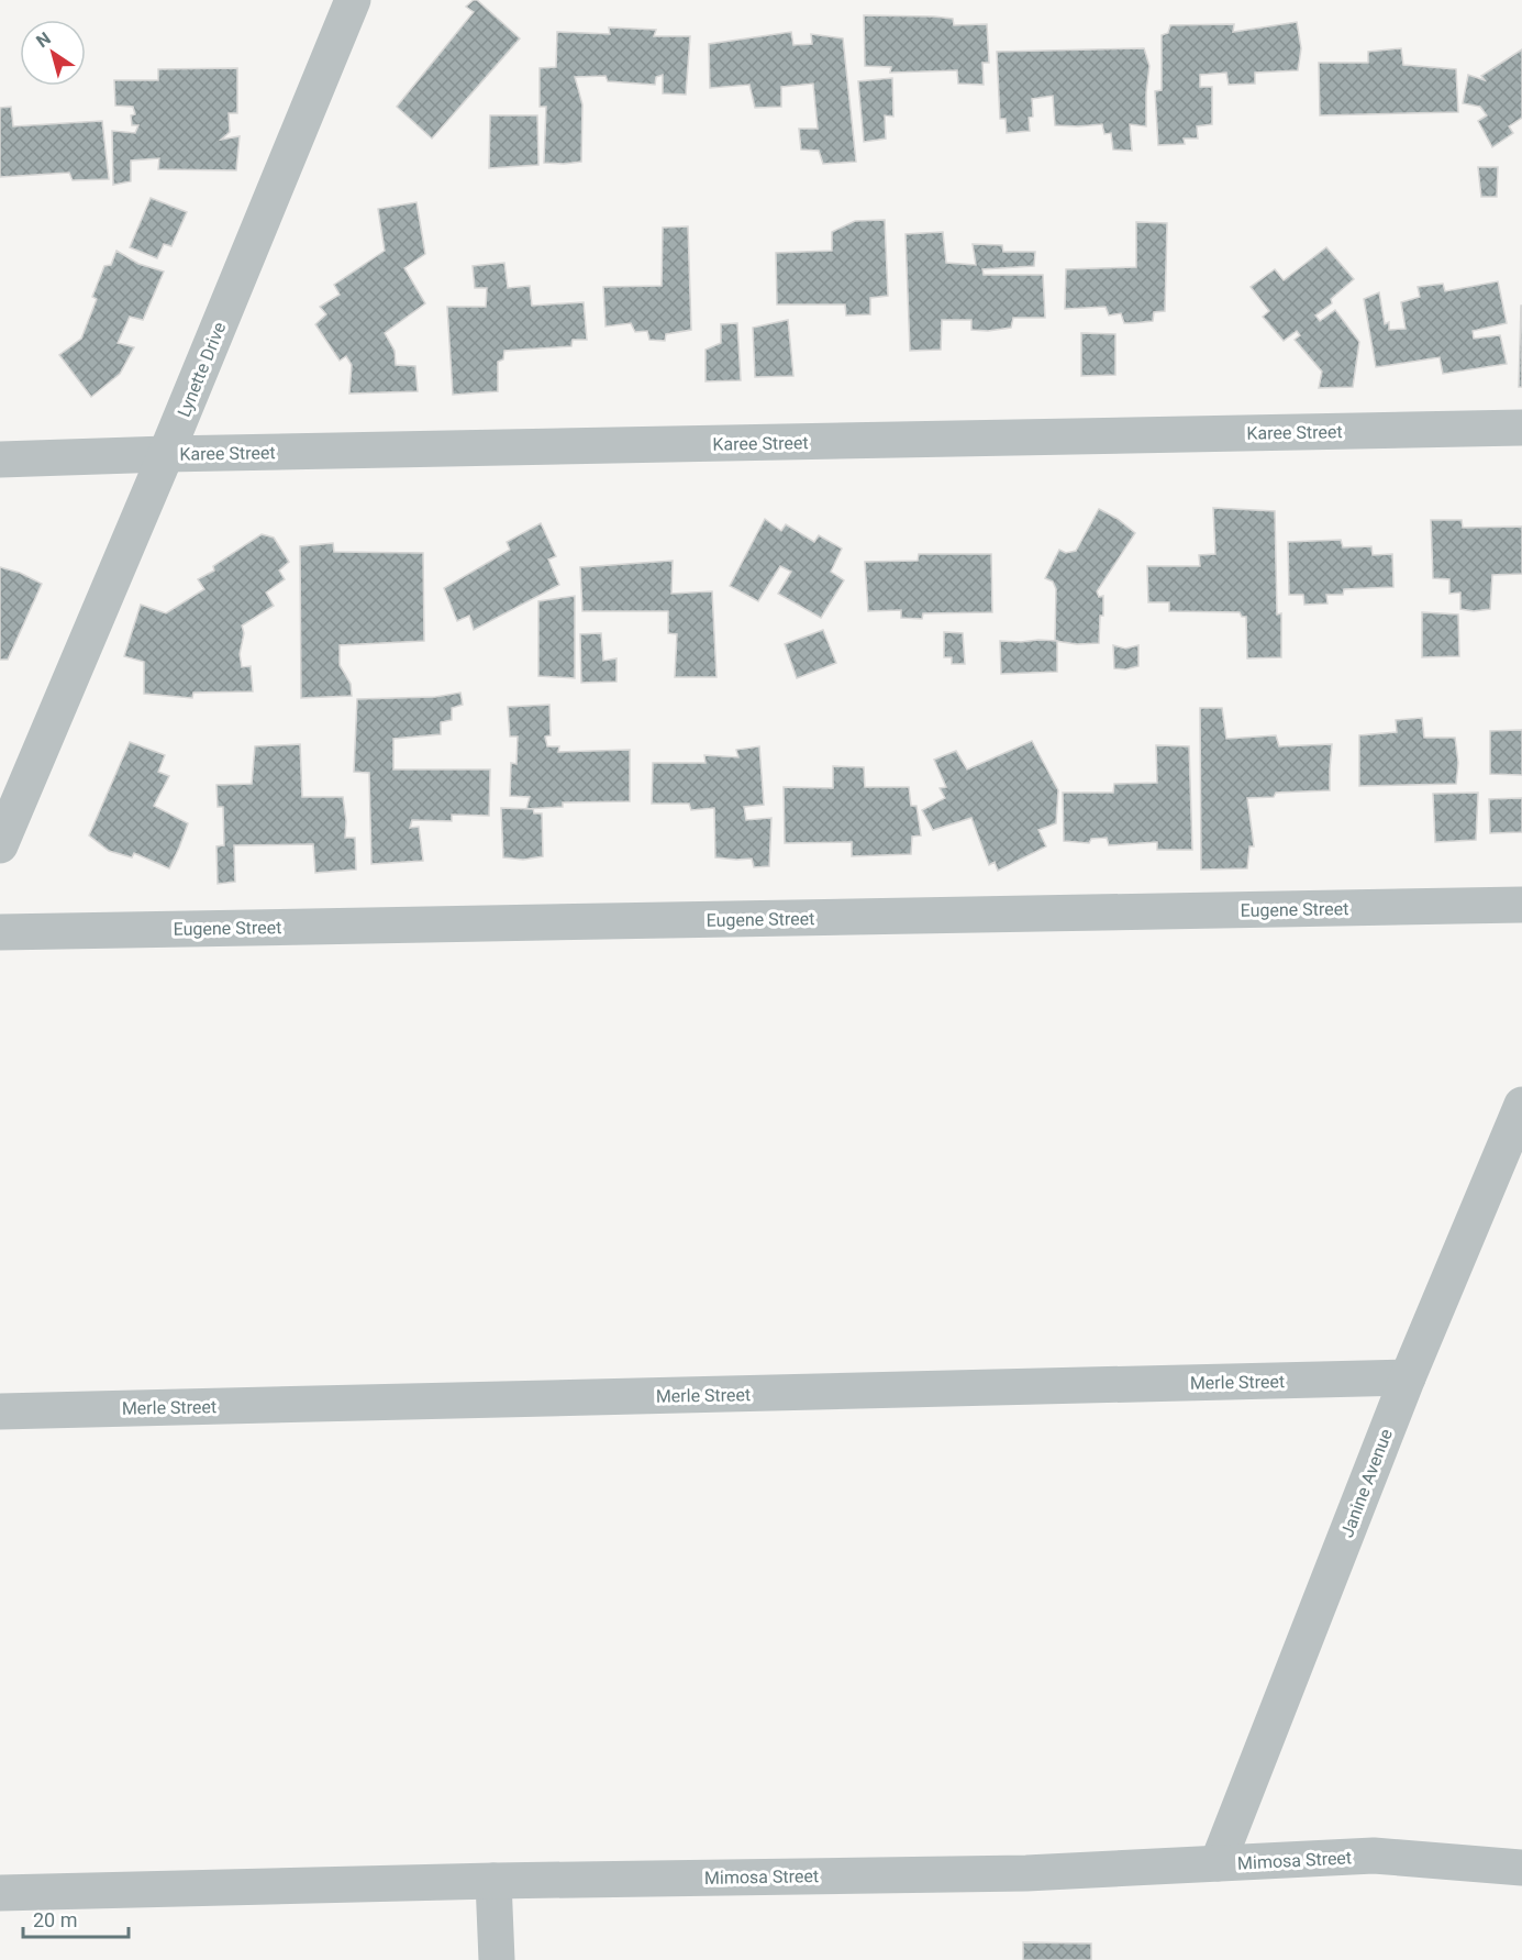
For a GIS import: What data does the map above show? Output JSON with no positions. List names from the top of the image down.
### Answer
{
  "streets": {
    "street": [
      "Lynette Drive",
      "Karee Street",
      "Eugene Street",
      "Merle Street",
      "Janine Avenue",
      "Mimosa Street"
    ]
  },
  "crossings": [
    ["Lynette Drive", "Karee Street"],
    ["Merle Street", "Janine Avenue"],
    ["Janine Avenue", "Mimosa Street"]
  ],
  "scale_bar": "20 m",
  "north": "top left"
}
